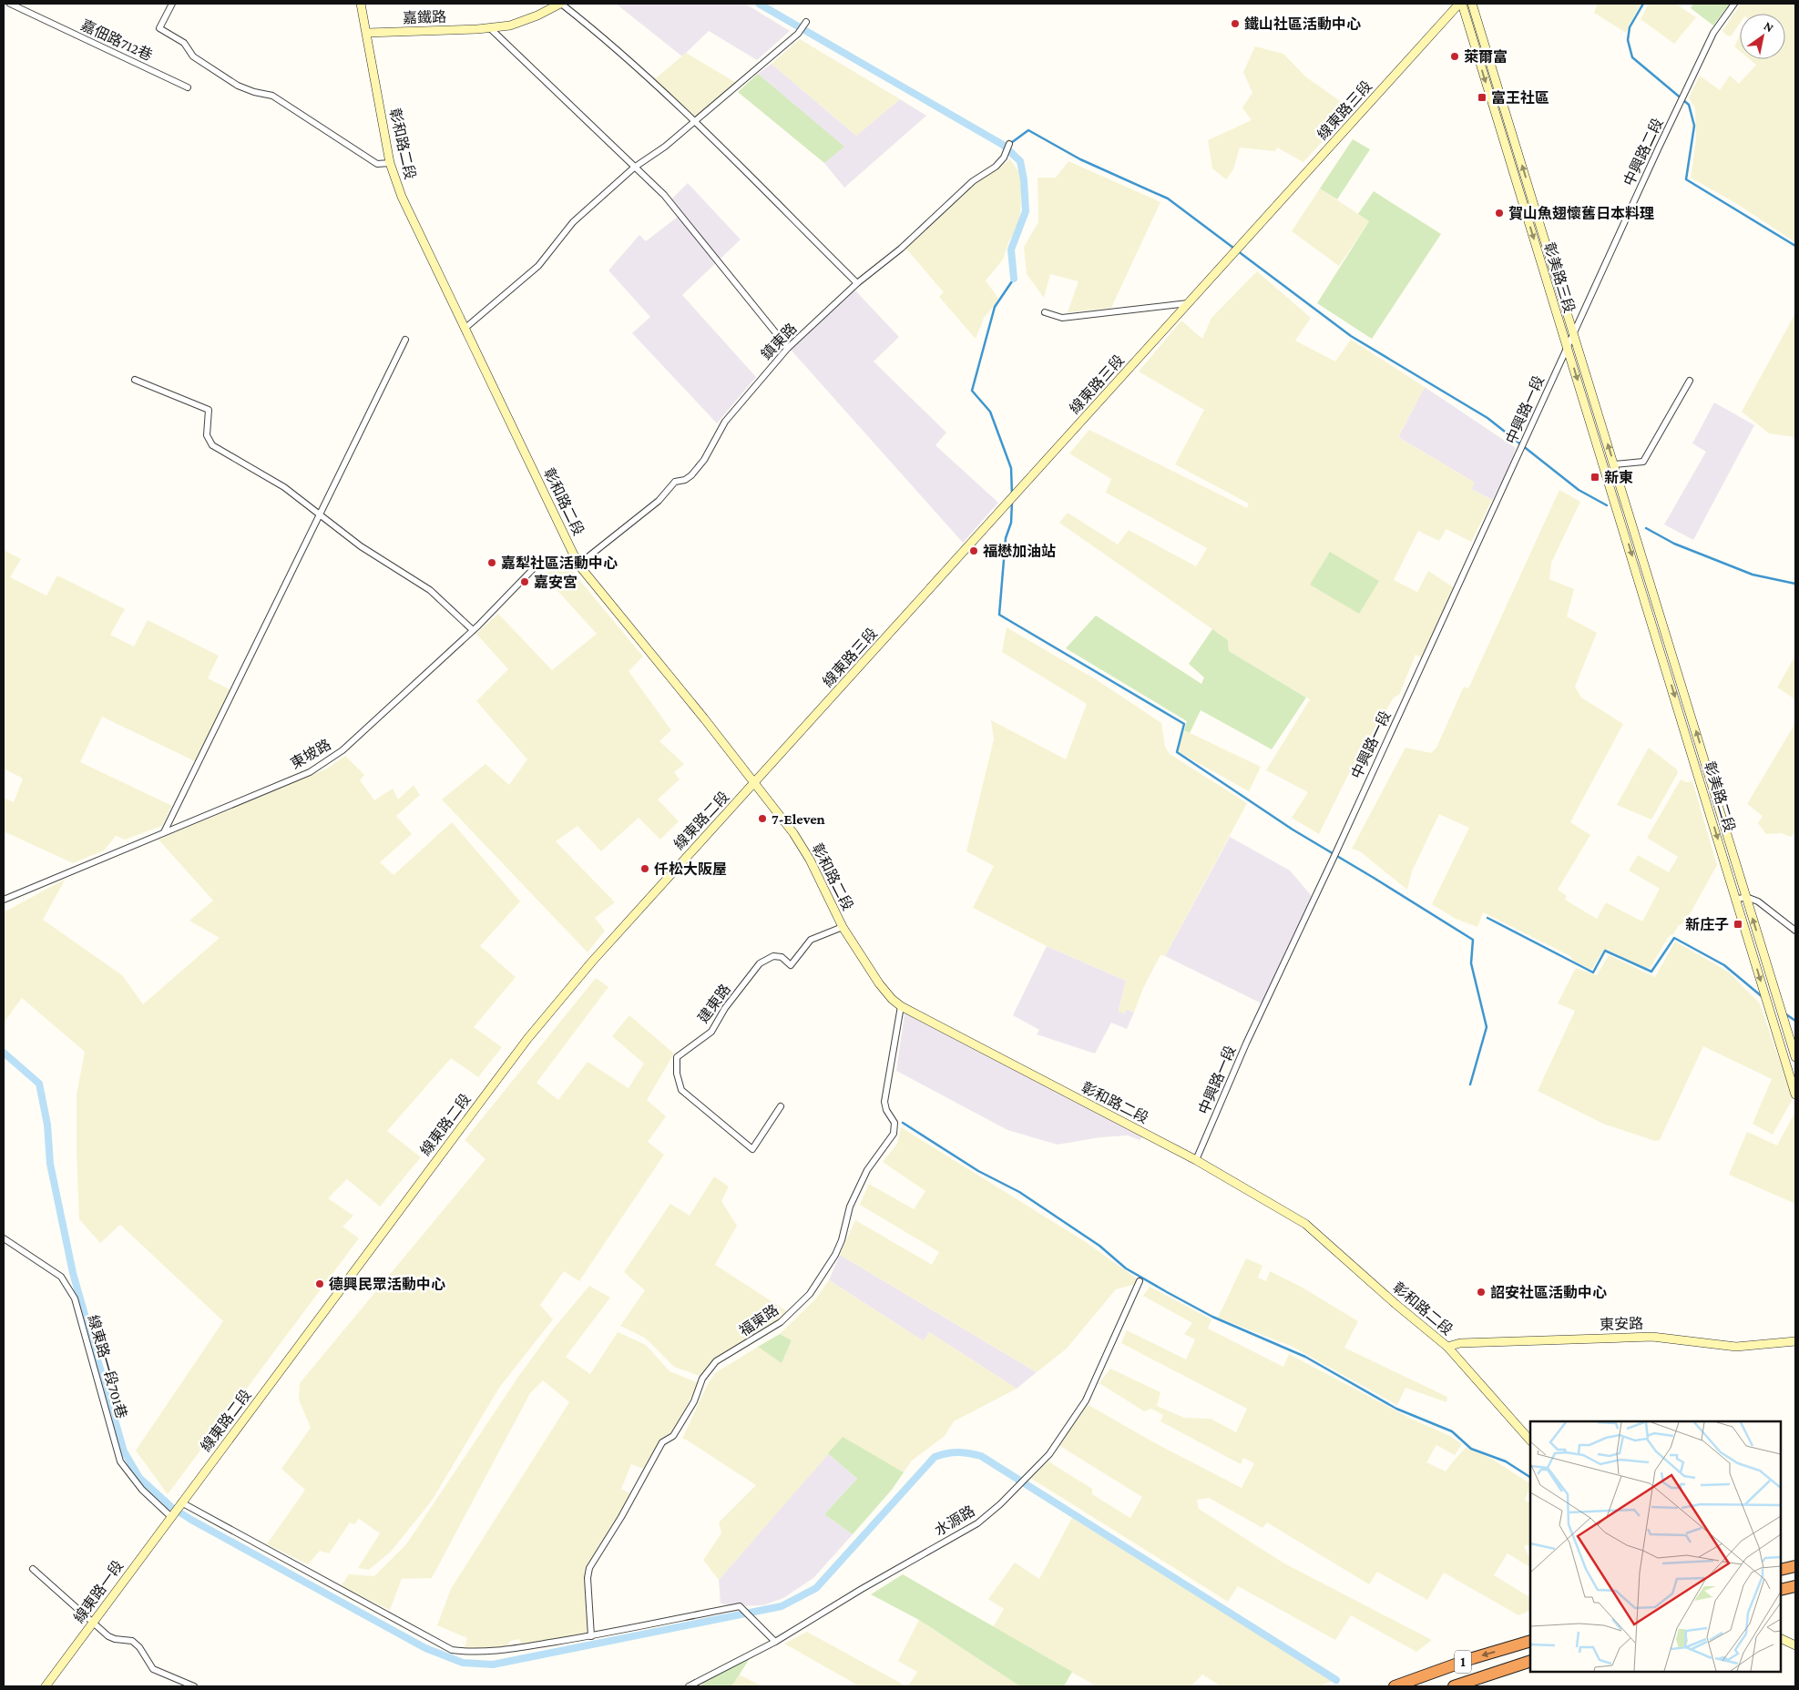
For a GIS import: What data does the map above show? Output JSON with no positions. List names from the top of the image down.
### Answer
{
  "streets": {
    "highway": ["1"],
    "main road": [
      "嘉鐵路",
      "線東路三段",
      "彰和路二段",
      "彰美路三段",
      "彰美路二段",
      "線東路二段",
      "東安路",
      "線東路一段"
    ],
    "street": [
      "嘉佃路712巷",
      "中興路二段",
      "鎮東路",
      "中興路一段",
      "東坡路",
      "建東路",
      "福東路",
      "線東路一段701巷",
      "水源路"
    ]
  },
  "crossings": [
    ["嘉鐵路", "彰和路二段"],
    ["線東路三段", "彰和路二段"],
    ["線東路三段", "彰美路三段"],
    ["線東路三段", "線東路二段"],
    ["彰和路二段", "鎮東路"],
    ["彰和路二段", "中興路一段"],
    ["彰和路二段", "東坡路"],
    ["彰和路二段", "線東路二段"],
    ["彰和路二段", "建東路"],
    ["彰和路二段", "福東路"],
    ["彰和路二段", "東安路"],
    ["中興路二段", "彰美路三段"],
    ["中興路二段", "中興路一段"],
    ["彰美路三段", "中興路一段"],
    ["彰美路三段", "彰美路二段"],
    ["鎮東路", "東坡路"],
    ["線東路二段", "線東路一段701巷"],
    ["線東路二段", "線東路一段"],
    ["線東路一段701巷", "線東路一段"]
  ],
  "places": {
    "other": [
      "鐵山社區活動中心",
      "萊爾富",
      "賀山魚翅懷舊日本料理",
      "福懋加油站",
      "嘉犁社區活動中心",
      "嘉安宮",
      "7-Eleven",
      "仟松大阪屋",
      "德興民眾活動中心",
      "詔安社區活動中心"
    ],
    "transit": ["富王社區", "新東", "新庄子"]
  },
  "north": "top right"
}
